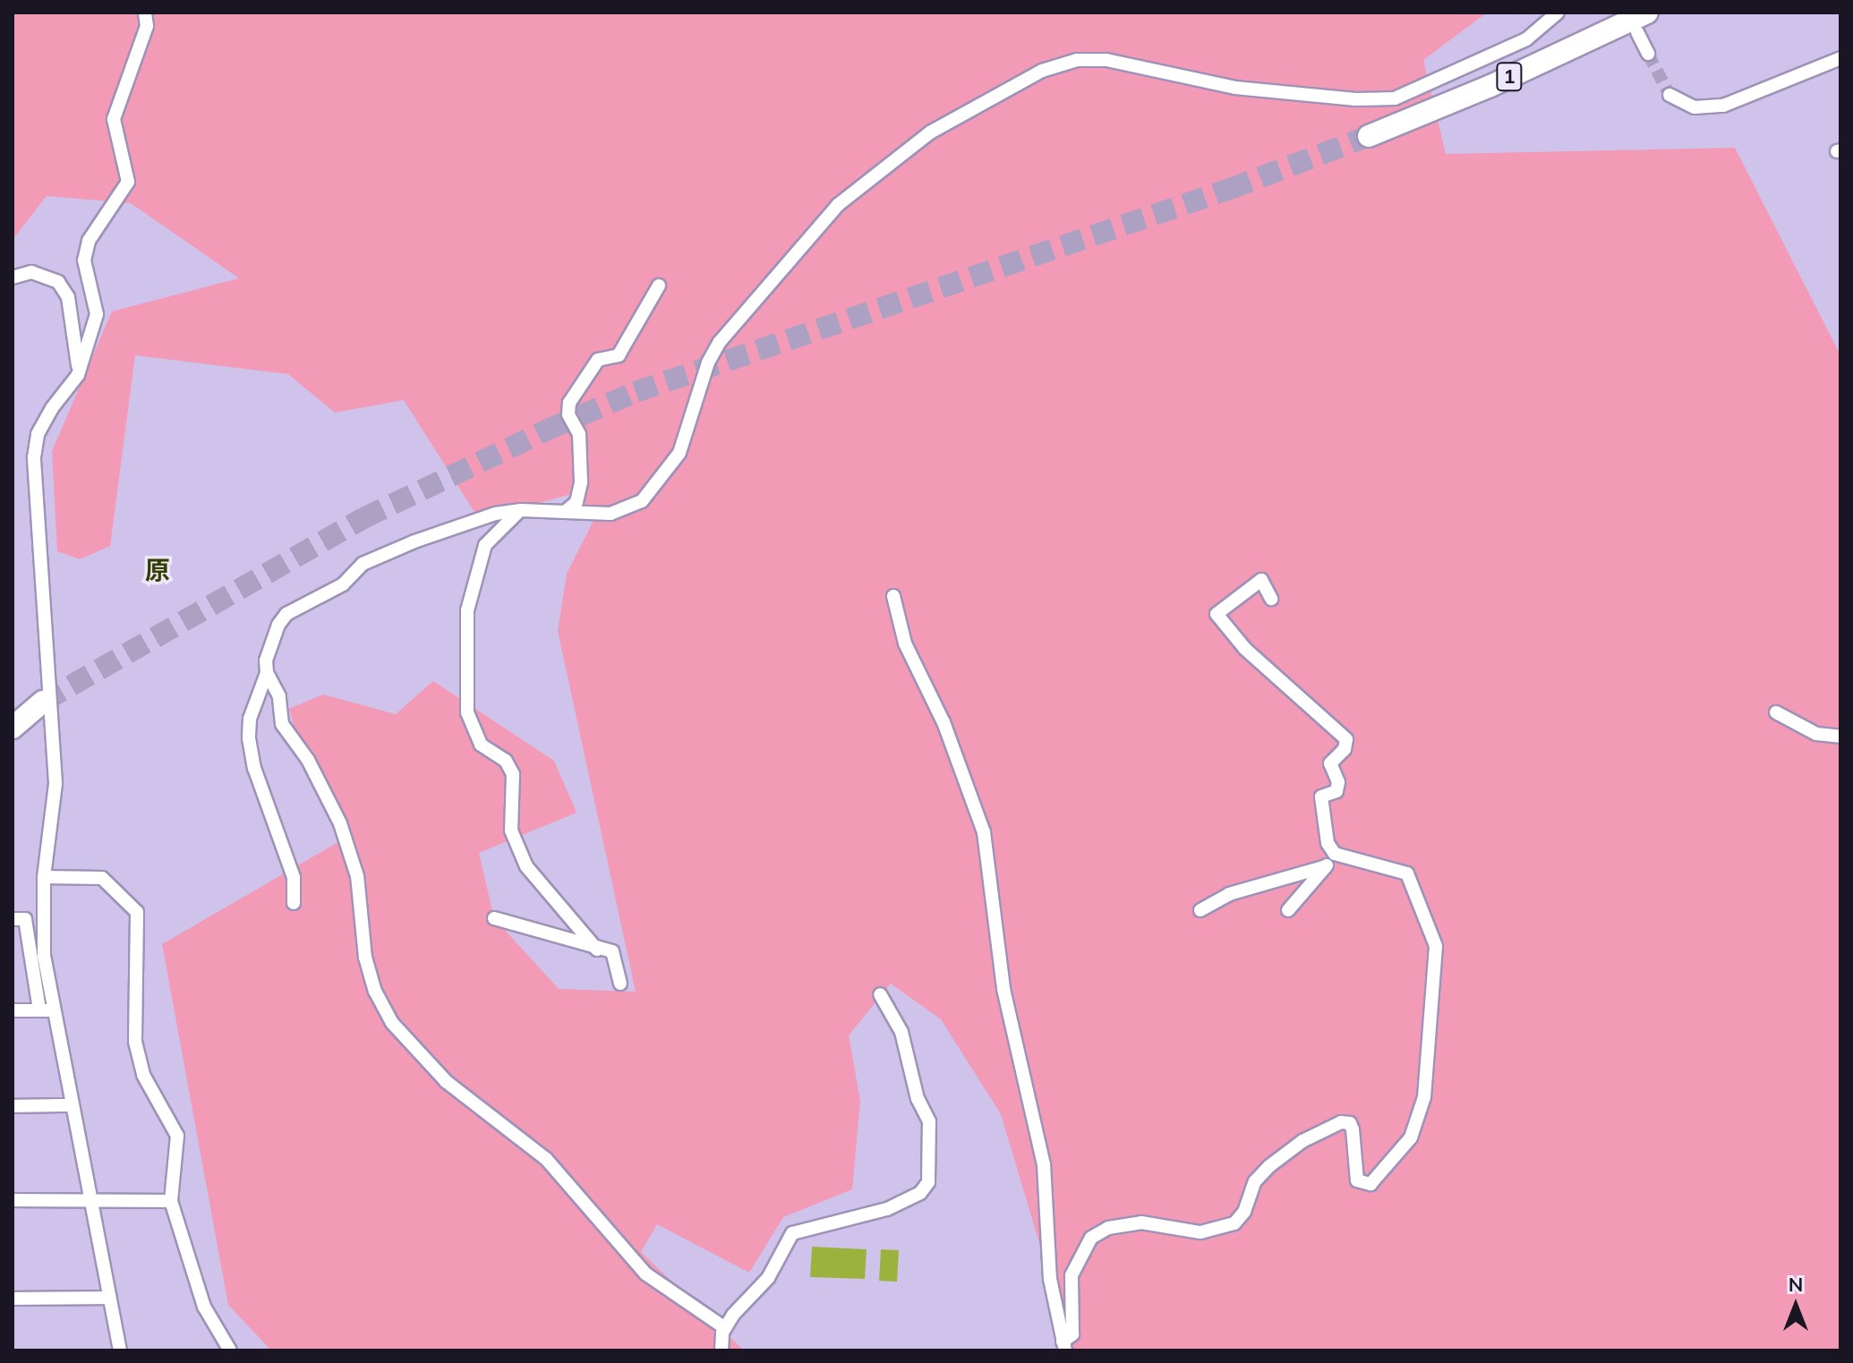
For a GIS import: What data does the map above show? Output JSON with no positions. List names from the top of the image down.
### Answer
{
  "streets": {
    "highway": ["1"]
  },
  "districts": ["原"],
  "north": "top"
}
